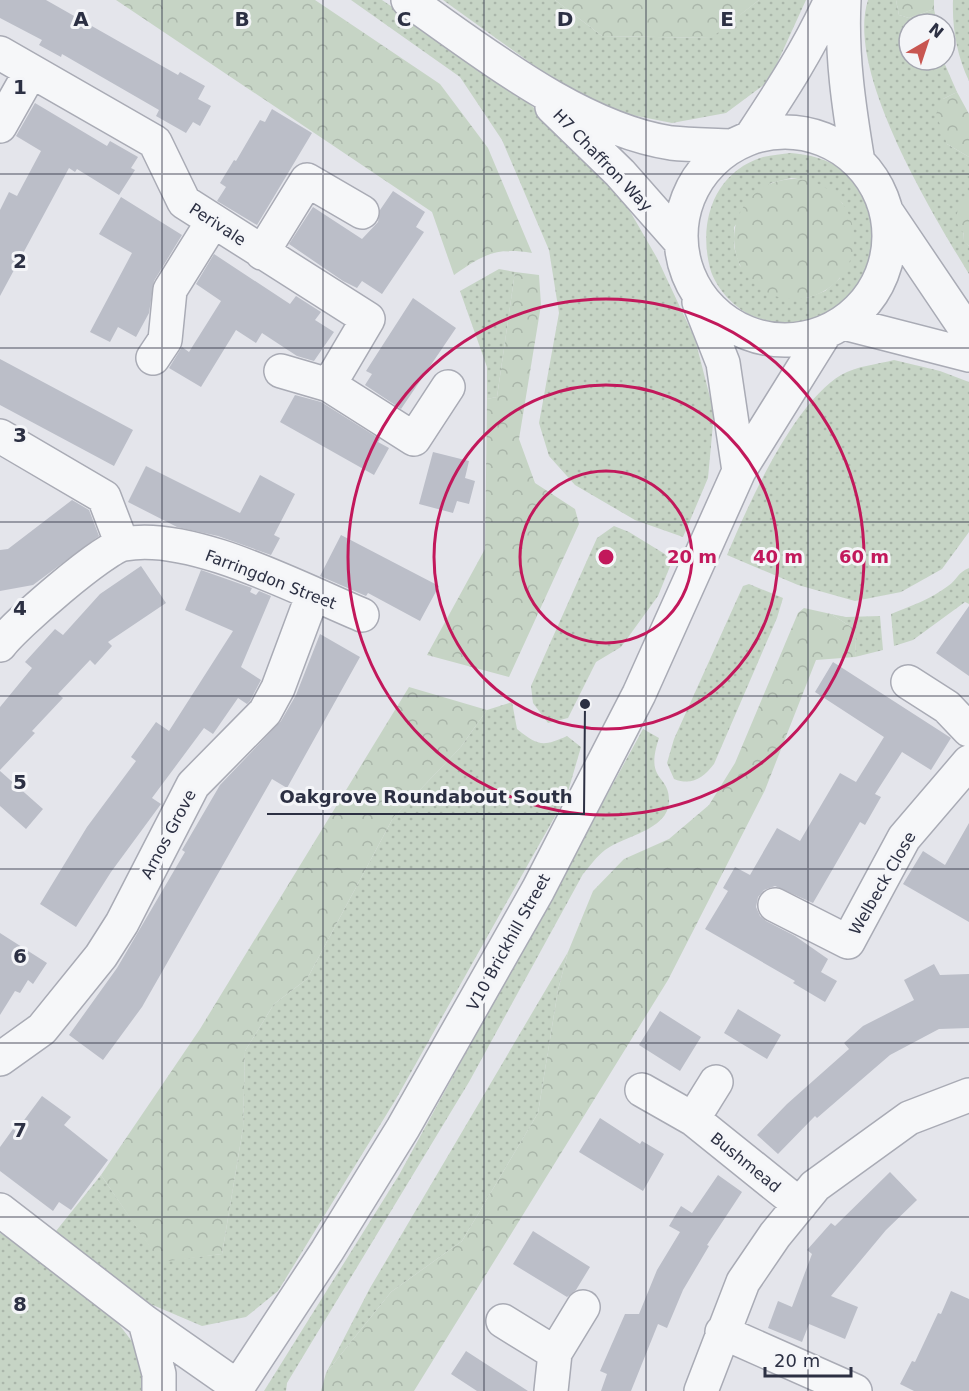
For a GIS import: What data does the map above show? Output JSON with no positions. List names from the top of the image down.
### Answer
{
  "streets": {
    "street": [
      "H7 Chaffron Way",
      "Perivale",
      "Farringdon Street",
      "Arnos Grove",
      "Welbeck Close",
      "V10 Brickhill Street",
      "Bushmead"
    ]
  },
  "crossings": [
    ["H7 Chaffron Way", "V10 Brickhill Street"],
    ["Farringdon Street", "Arnos Grove"]
  ],
  "places": ["Oakgrove Roundabout South"],
  "scale_bar": "20 m",
  "north": "top right",
  "grid": {
    "columns": [
      "A",
      "B",
      "C",
      "D",
      "E"
    ],
    "rows": [
      "1",
      "2",
      "3",
      "4",
      "5",
      "6",
      "7",
      "8"
    ]
  },
  "rings": ["20 m", "40 m", "60 m"]
}
